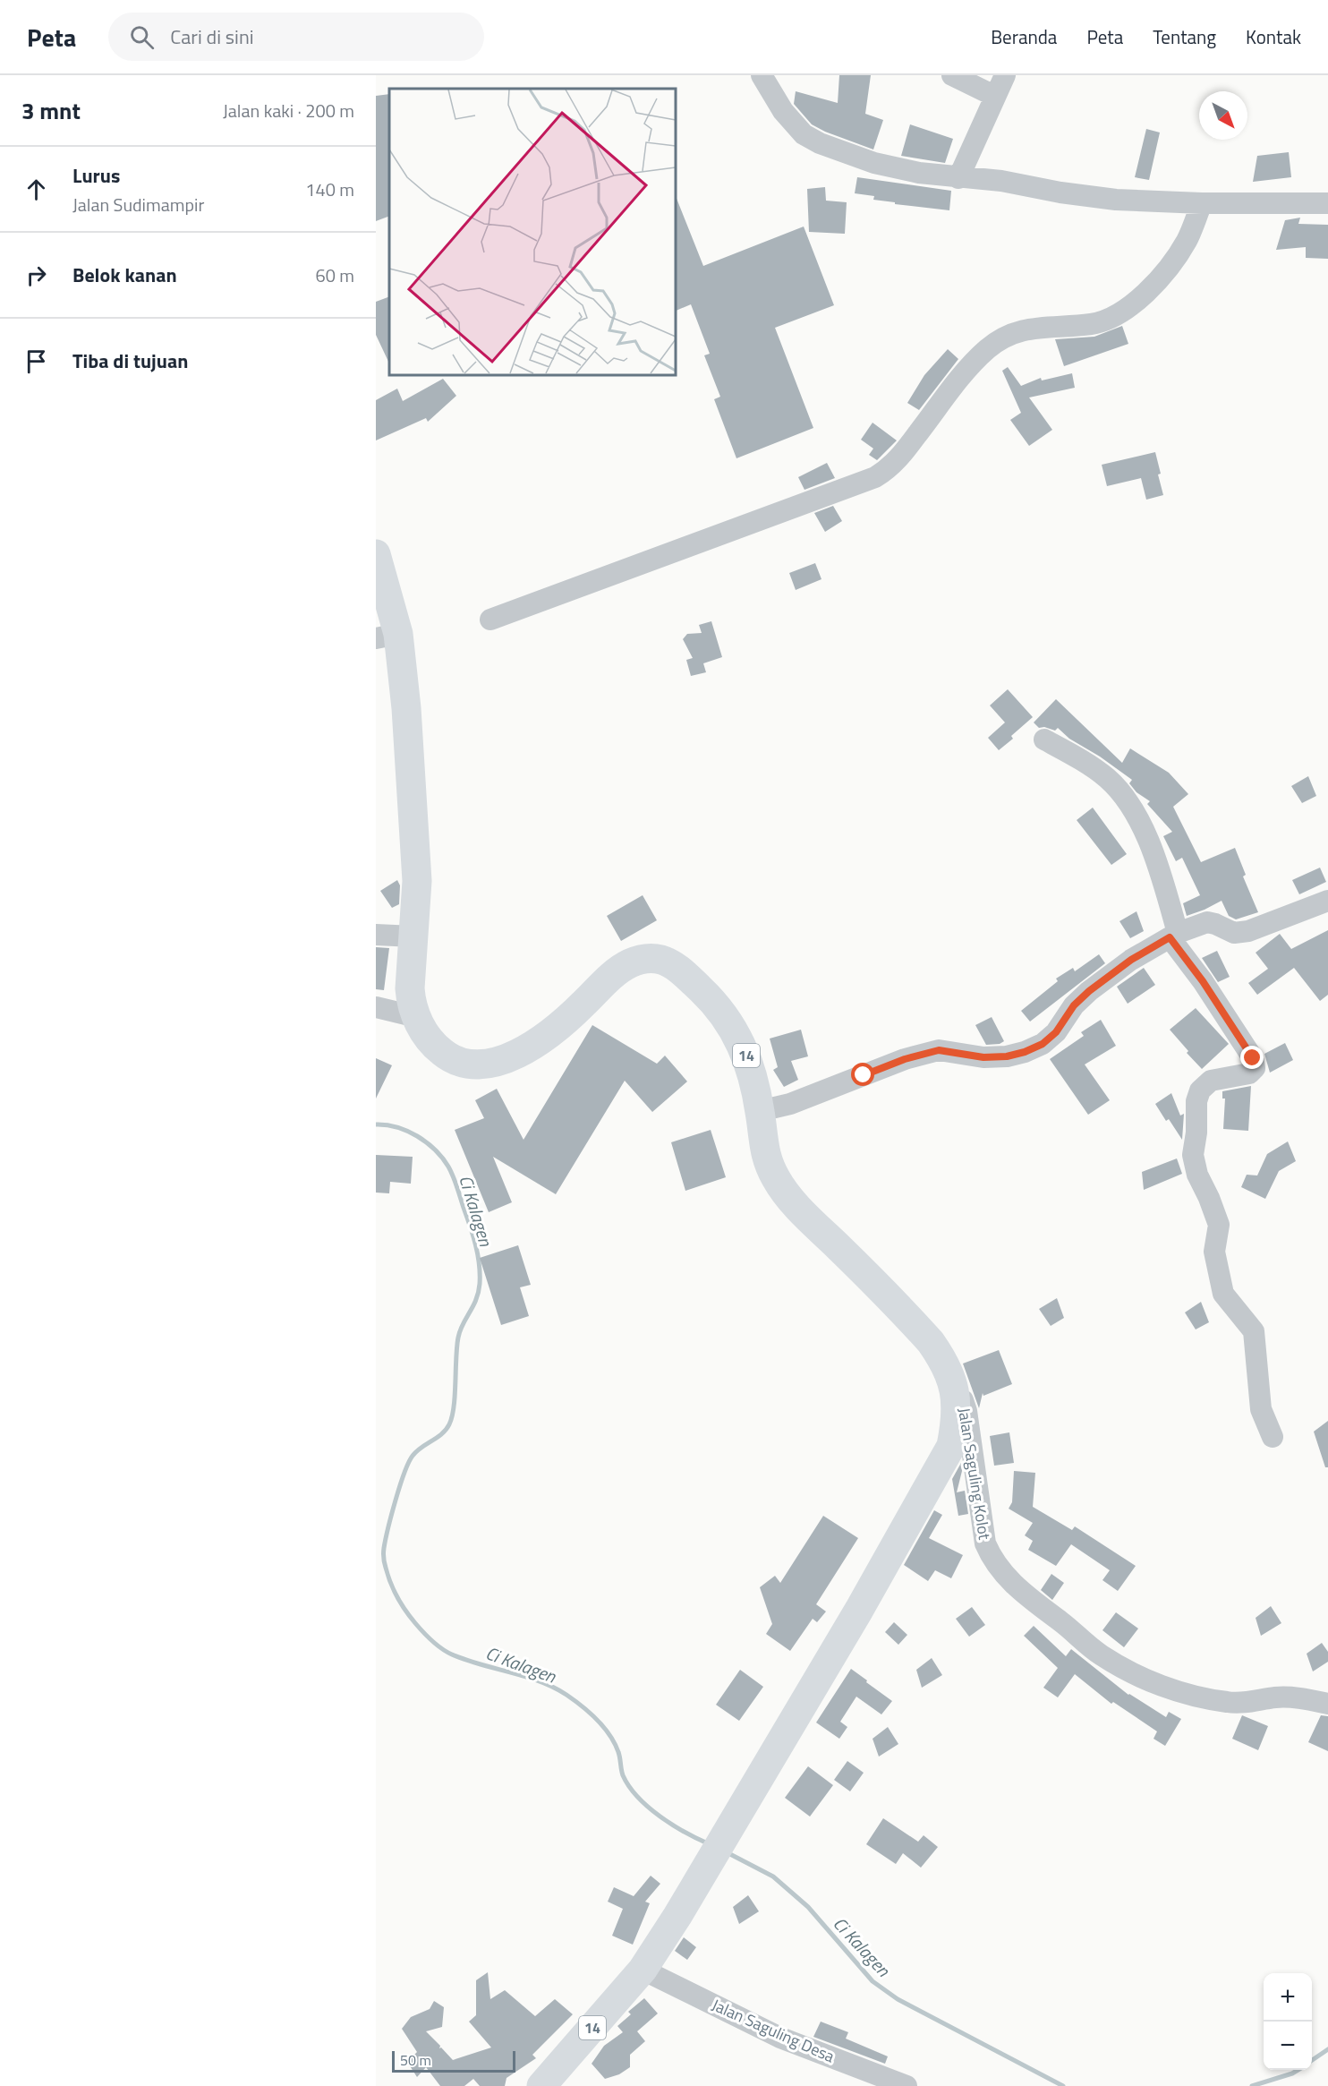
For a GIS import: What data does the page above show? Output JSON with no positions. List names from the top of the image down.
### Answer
{
  "streets": {
    "highway": ["14"],
    "street": ["Jalan Saguling Kolot", "Jalan Saguling Desa"]
  },
  "crossings": [
    ["14", "Jalan Saguling Kolot"],
    ["14", "Jalan Saguling Desa"]
  ],
  "water": ["Ci Kalagen"],
  "scale_bar": "50 m",
  "north": "bottom right",
  "page": {
    "header": "Peta",
    "search": "Cari di sini",
    "nav": [
      "Beranda",
      "Peta",
      "Tentang",
      "Kontak"
    ],
    "heading": ["3 mnt", "Jalan kaki · 200 m"],
    "list": [
      ["Lurus", "Jalan Sudimampir", "140 m"],
      ["Belok kanan", "60 m"],
      "Tiba di tujuan"
    ],
    "map_buttons": ["+", "−"],
    "scale": "50 m"
  }
}
